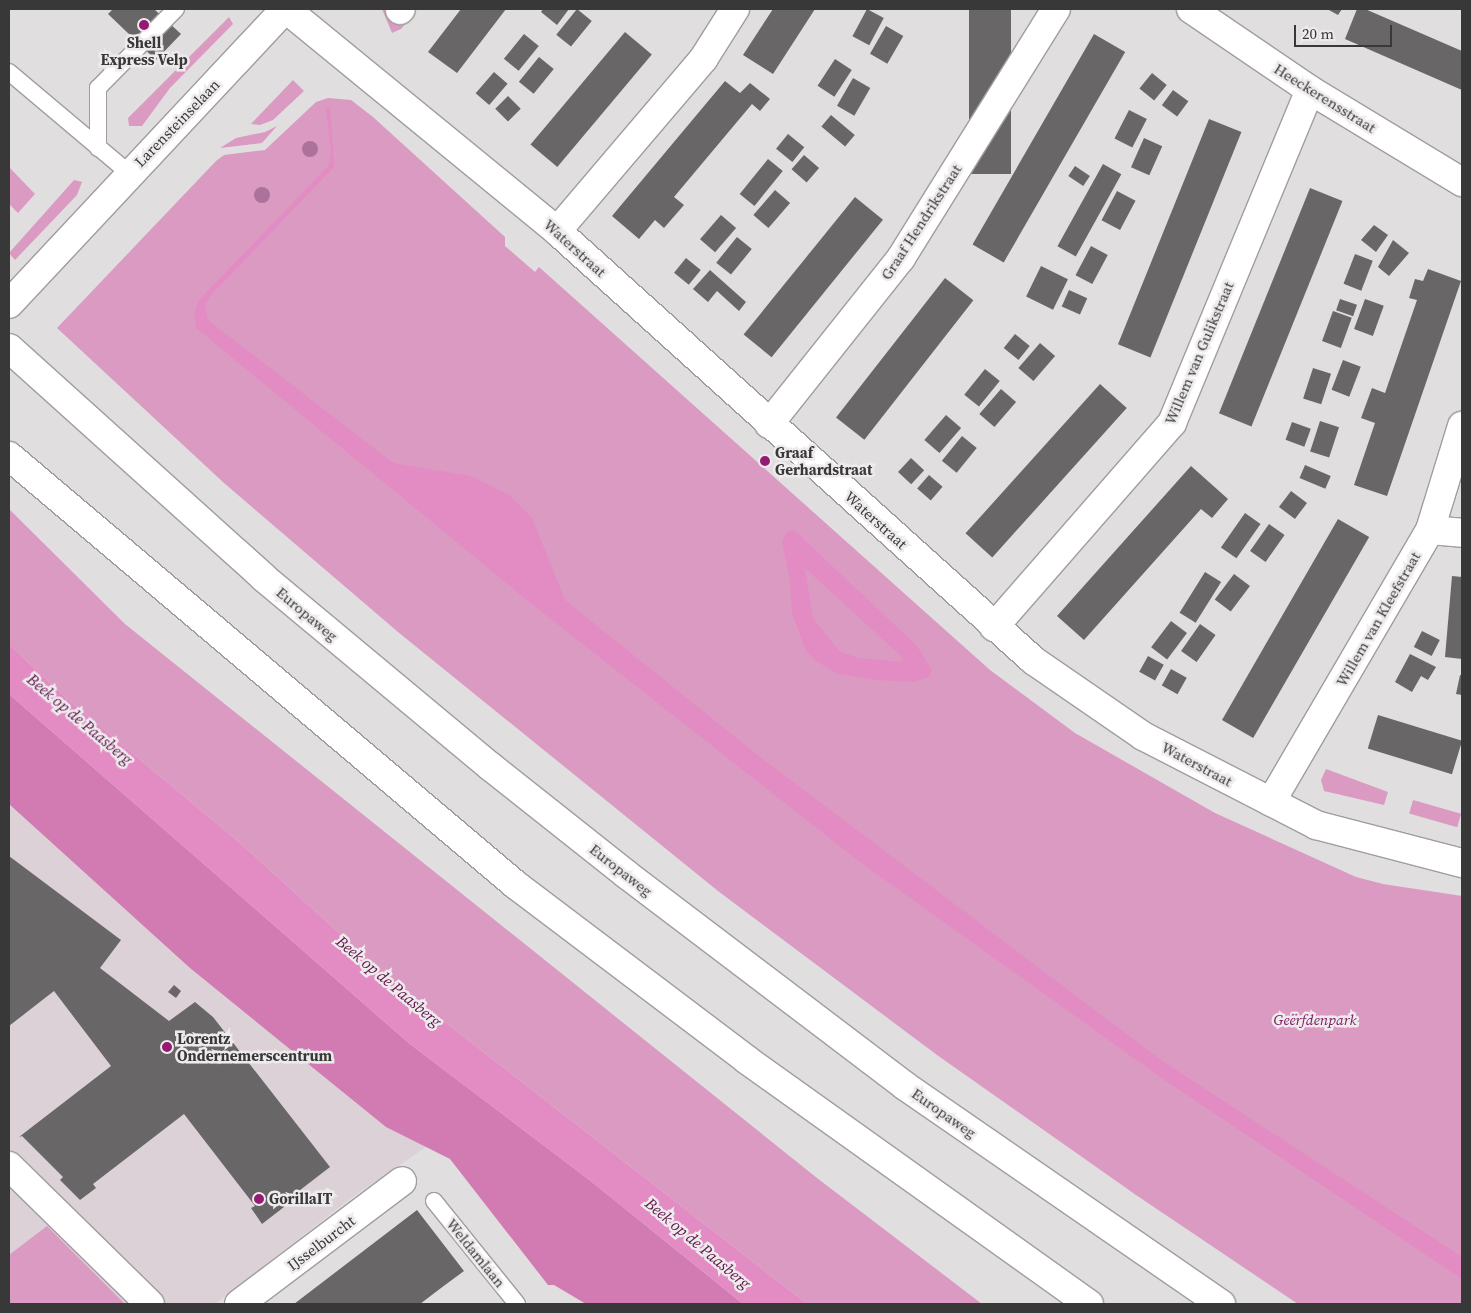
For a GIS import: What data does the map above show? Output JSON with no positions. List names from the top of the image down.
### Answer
{
  "streets": {
    "main road": [
      "Heeckerensstraat",
      "Larensteinselaan",
      "Graaf Hendrikstraat",
      "Waterstraat",
      "Willem van Gulikstraat",
      "Europaweg",
      "Willem van Kleefstraat",
      "IJsselburcht"
    ],
    "lane": ["Weldamlaan"]
  },
  "crossings": [
    ["Heeckerensstraat", "Willem van Gulikstraat"],
    ["Larensteinselaan", "Waterstraat"],
    ["Graaf Hendrikstraat", "Waterstraat"],
    ["Waterstraat", "Willem van Gulikstraat"],
    ["Waterstraat", "Willem van Kleefstraat"]
  ],
  "water": ["Beek op de Paasberg"],
  "parks": ["Geërfdenpark"],
  "places": [
    "Shell Express Velp",
    "Graaf Gerhardstraat",
    "Lorentz Ondernemerscentrum",
    "GorillaIT"
  ],
  "scale_bar": "20 m"
}
